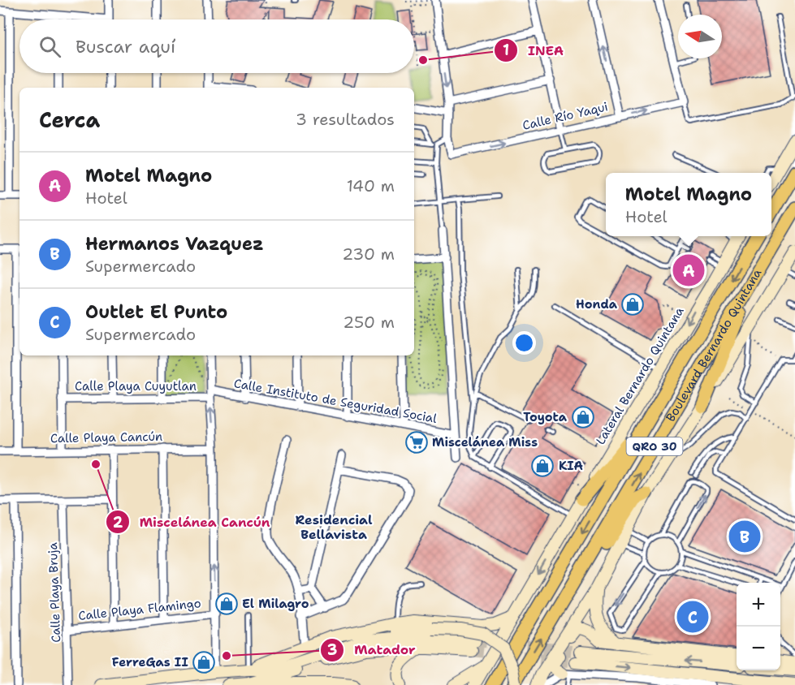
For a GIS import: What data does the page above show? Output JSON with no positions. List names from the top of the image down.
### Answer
{
  "streets": {
    "main road": ["Boulevard Bernardo Quintana", "QRO 30"],
    "street": [
      "Calle Río Yaqui",
      "Lateral Bernardo Quintana",
      "Calle Playa Cuyutlan",
      "Calle Instituto de Seguridad Social",
      "Calle Playa Cancún",
      "Calle Playa Bruja",
      "Calle Playa Flamingo"
    ]
  },
  "crossings": [
    ["Calle Playa Cuyutlan", "Calle Instituto de Seguridad Social"],
    ["Calle Playa Bruja", "Calle Playa Flamingo"]
  ],
  "districts": ["Residencial Bellavista"],
  "places": {
    "other": ["INEA", "Miscelánea Cancún", "Matador"],
    "shop": [
      "Honda",
      "Toyota",
      "KIA",
      "El Milagro",
      "FerreGas II"
    ],
    "supermarket": ["Miscelánea Miss"]
  },
  "north": "left",
  "page": {
    "search": "Buscar aquí",
    "heading": ["Cerca", "3 resultados"],
    "list": [
      {
        "mark": "A",
        "name": "Motel Magno",
        "note": "Hotel",
        "value": "140 m"
      },
      {
        "mark": "B",
        "name": "Hermanos Vazquez",
        "note": "Supermercado",
        "value": "230 m"
      },
      {
        "mark": "C",
        "name": "Outlet El Punto",
        "note": "Supermercado",
        "value": "250 m"
      }
    ],
    "popup": ["Motel Magno", "Hotel"],
    "pins": ["A", "B", "C"],
    "map_buttons": ["+", "−"]
  }
}
